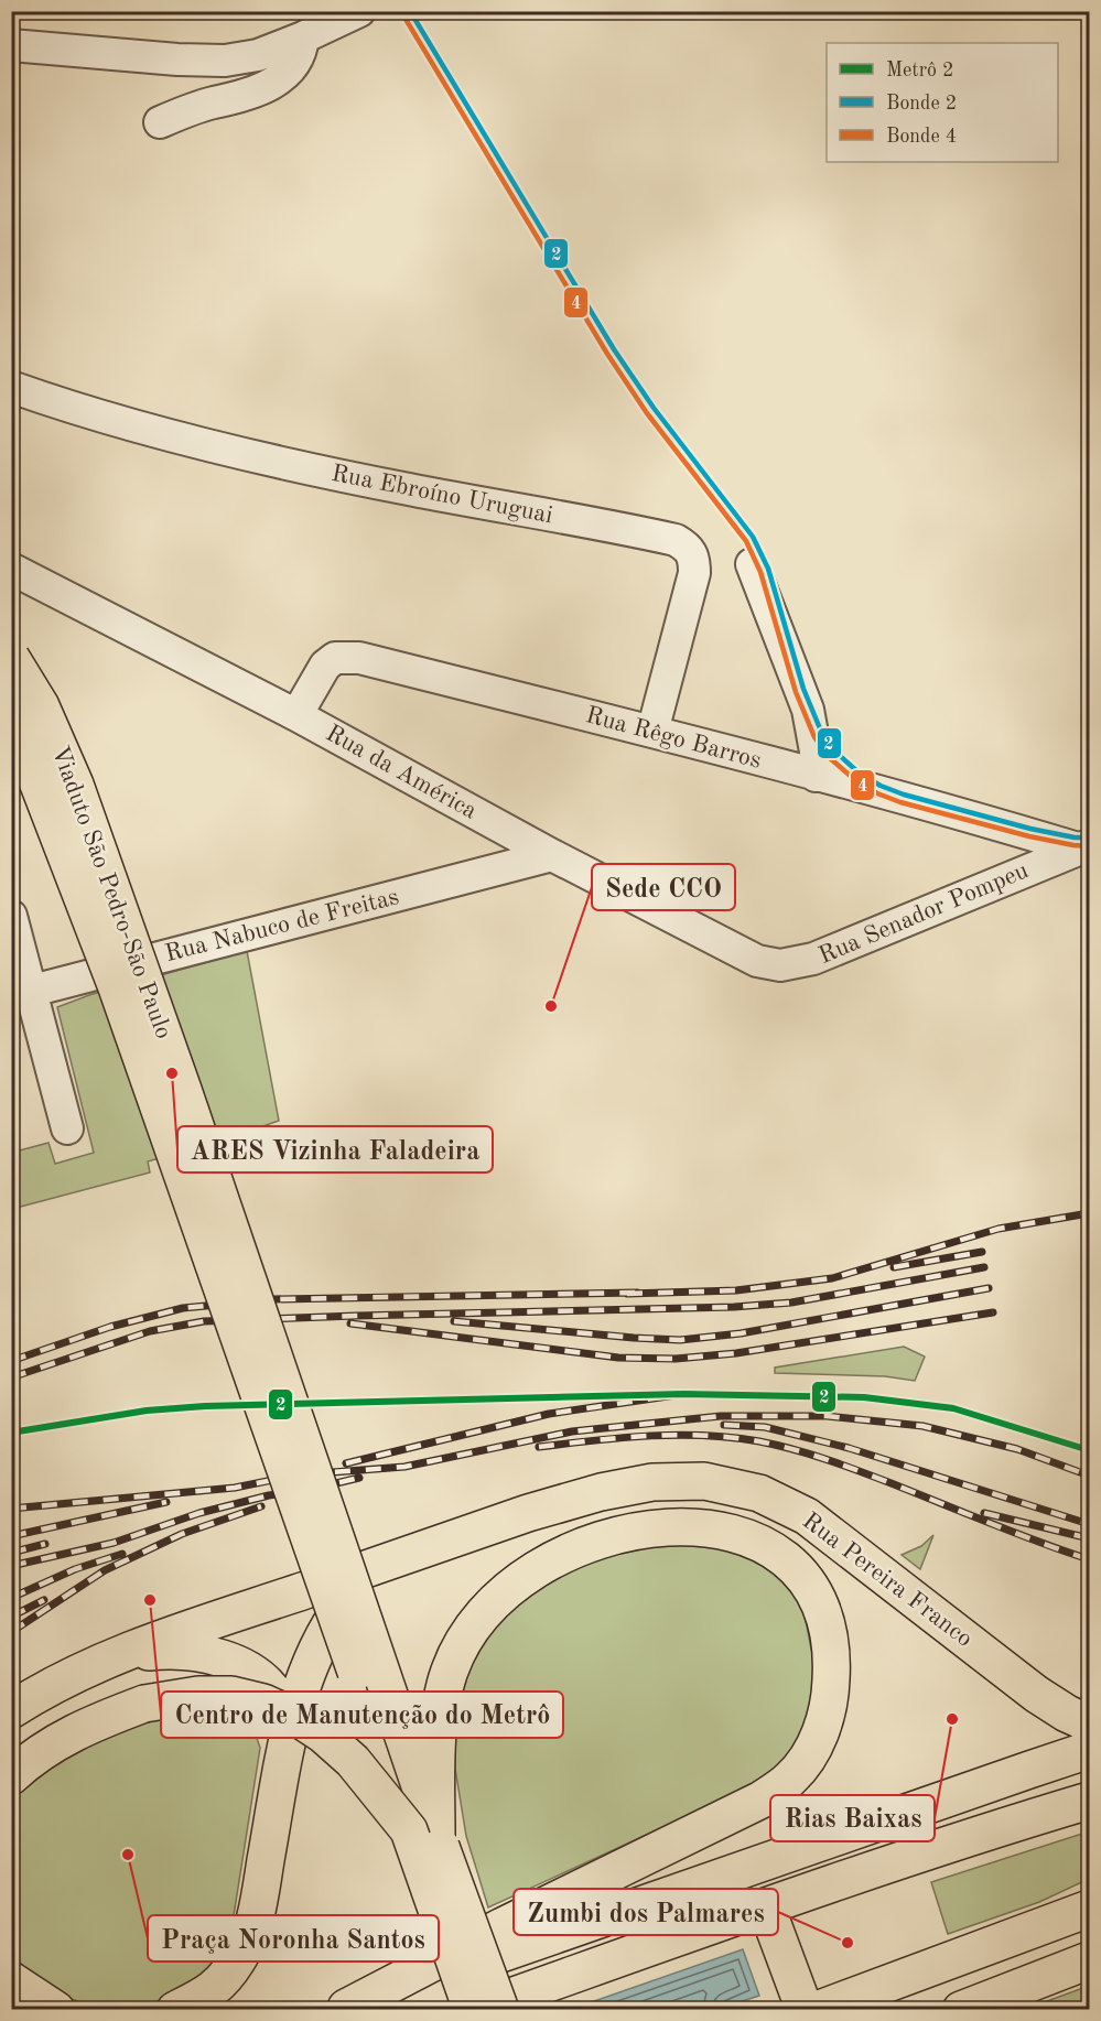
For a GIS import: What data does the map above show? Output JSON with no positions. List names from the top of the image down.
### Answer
{
  "streets": {
    "main road": ["Viaduto São Pedro-São Paulo", "Rua Pereira Franco"],
    "street": [
      "Rua Ebroíno Uruguai",
      "Rua Rêgo Barros",
      "Rua da América",
      "Rua Senador Pompeu",
      "Rua Nabuco de Freitas"
    ]
  },
  "crossings": [
    ["Rua Ebroíno Uruguai", "Rua Rêgo Barros"],
    ["Rua Rêgo Barros", "Rua da América"],
    ["Rua Rêgo Barros", "Rua Senador Pompeu"],
    ["Rua da América", "Rua Senador Pompeu"],
    ["Rua da América", "Rua Nabuco de Freitas"]
  ],
  "places": [
    "Sede CCO",
    "ARES Vizinha Faladeira",
    "Centro de Manutenção do Metrô",
    "Rias Baixas",
    "Praça Noronha Santos",
    "Zumbi dos Palmares"
  ],
  "lines": ["tram line 2", "tram line 4", "metro line 2"],
  "legend": ["Metrô 2", "Bonde 2", "Bonde 4"]
}
